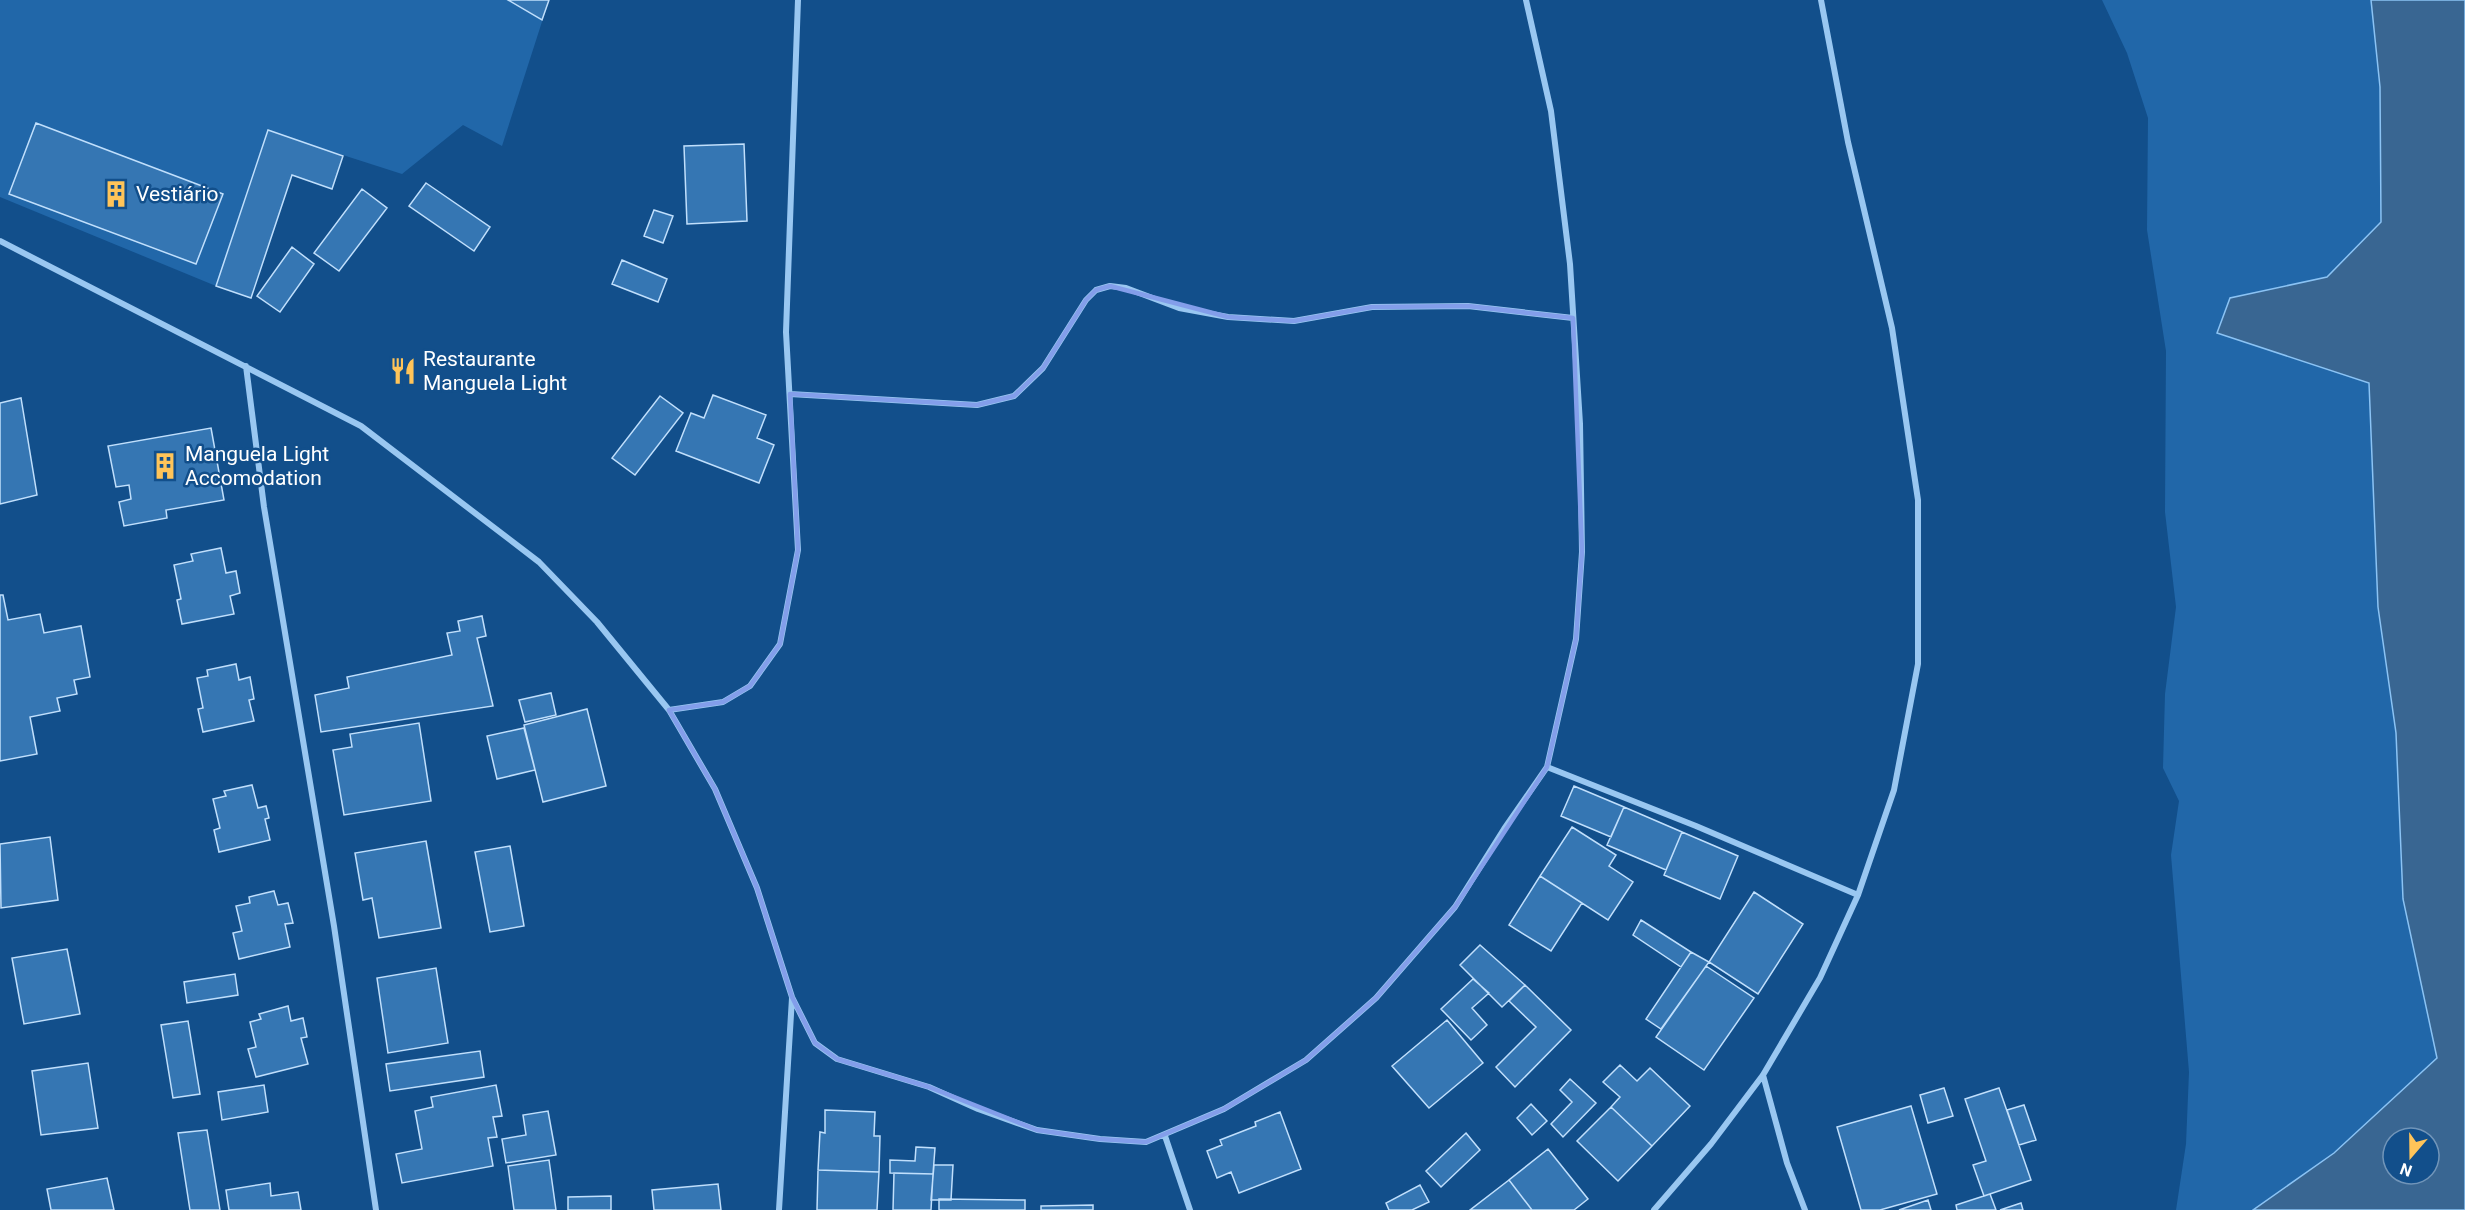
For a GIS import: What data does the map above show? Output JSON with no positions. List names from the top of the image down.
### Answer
{
  "places": {
    "building": ["Vestiário", "Manguela Light Accomodation"],
    "restaurant": ["Restaurante Manguela Light"]
  },
  "north": "bottom"
}
